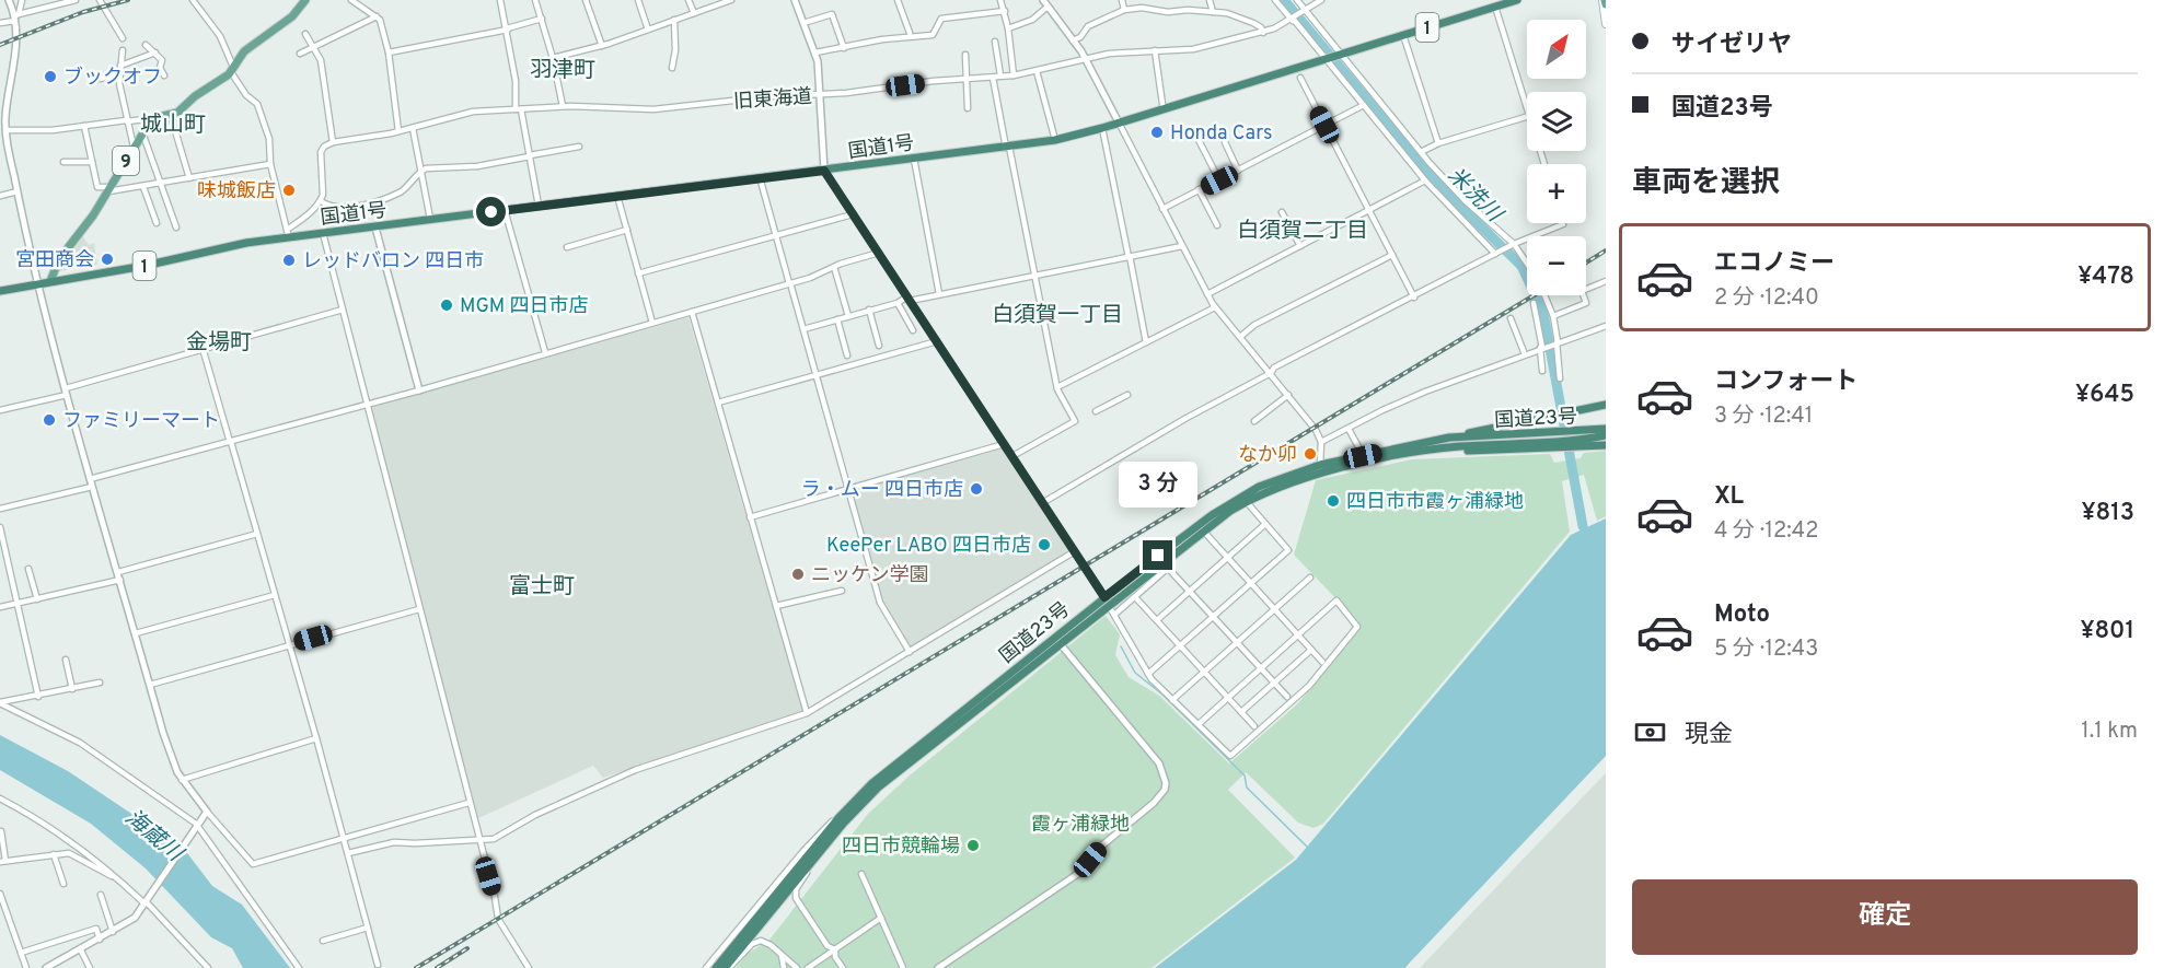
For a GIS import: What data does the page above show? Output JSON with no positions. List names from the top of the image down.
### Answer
{
  "streets": {
    "highway": ["1", "国道1号", "国道23号"],
    "main road": ["9"],
    "street": ["旧東海道"]
  },
  "crossings": [
    ["国道1号", "9"]
  ],
  "districts": [
    "羽津町",
    "城山町",
    "白須賀二丁目",
    "白須賀一丁目",
    "金場町",
    "富士町"
  ],
  "water": ["米洗川", "海蔵川"],
  "parks": ["霞ヶ浦緑地"],
  "places": [
    "ブックオフ",
    "Honda Cars",
    "味城飯店",
    "宮田商会",
    "レッドバロン 四日市",
    "MGM 四日市店",
    "ファミリーマート",
    "なか卯",
    "ラ・ムー 四日市店",
    "四日市市霞ヶ浦緑地",
    "KeePer LABO 四日市店",
    "ニッケン学園",
    "四日市競輪場"
  ],
  "north": "top right",
  "page": {
    "banner": ["サイゼリヤ", "国道23号"],
    "map_buttons": ["+", "−"],
    "heading": "車両を選択",
    "list": [
      {
        "name": "エコノミー",
        "note": "2 分 · 12:40",
        "value": "¥478"
      },
      {
        "name": "コンフォート",
        "note": "3 分 · 12:41",
        "value": "¥645"
      },
      {
        "name": "XL",
        "note": "4 分 · 12:42",
        "value": "¥813"
      },
      {
        "name": "Moto",
        "note": "5 分 · 12:43",
        "value": "¥801"
      }
    ],
    "bubble": "3 分",
    "pay": ["現金", "1.1 km"],
    "buttons": "確定"
  }
}
